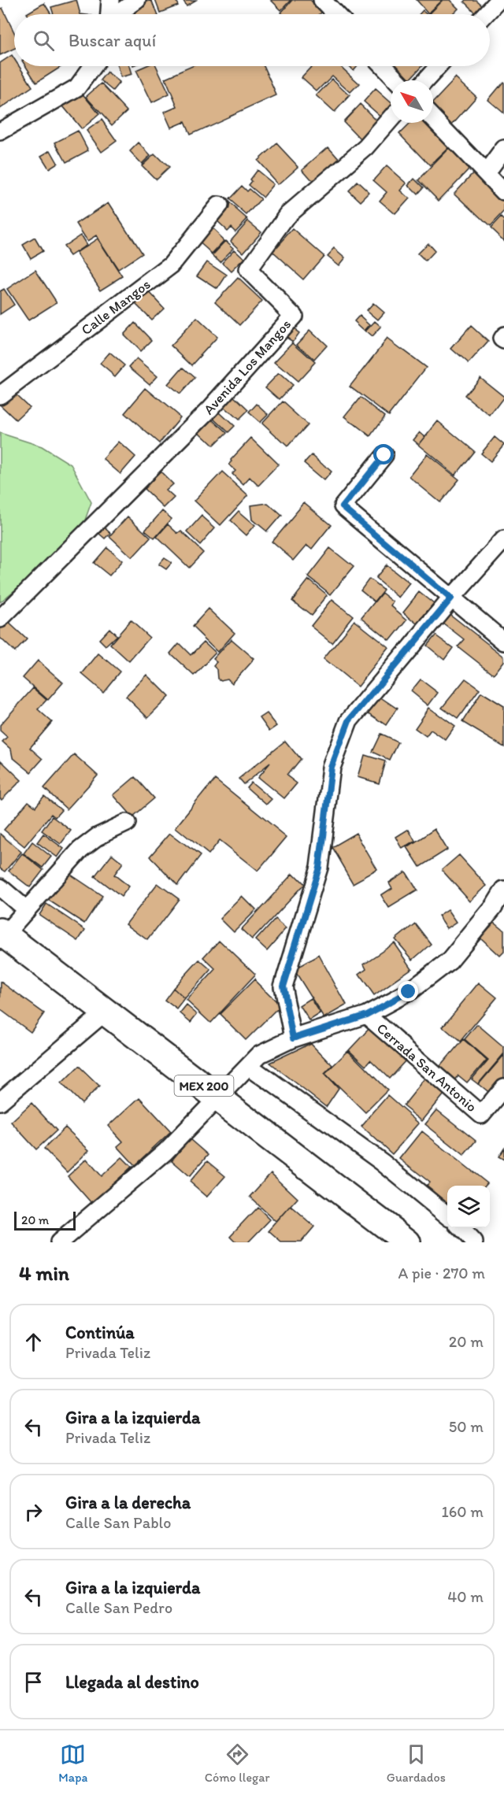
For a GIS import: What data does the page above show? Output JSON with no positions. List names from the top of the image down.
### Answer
{
  "streets": {
    "main road": ["MEX 200"],
    "street": ["Calle Mangos", "Avenida Los Mangos", "Cerrada San Antonio"]
  },
  "scale_bar": "20 m",
  "north": "top left",
  "page": {
    "search": "Buscar aquí",
    "scale": "20 m",
    "heading": ["4 min", "A pie · 270 m"],
    "list": [
      ["Continúa", "Privada Teliz", "20 m"],
      ["Gira a la izquierda", "Privada Teliz", "50 m"],
      ["Gira a la derecha", "Calle San Pablo", "160 m"],
      ["Gira a la izquierda", "Calle San Pedro", "40 m"],
      "Llegada al destino"
    ],
    "nav": ["Mapa", "Cómo llegar", "Guardados"]
  }
}
